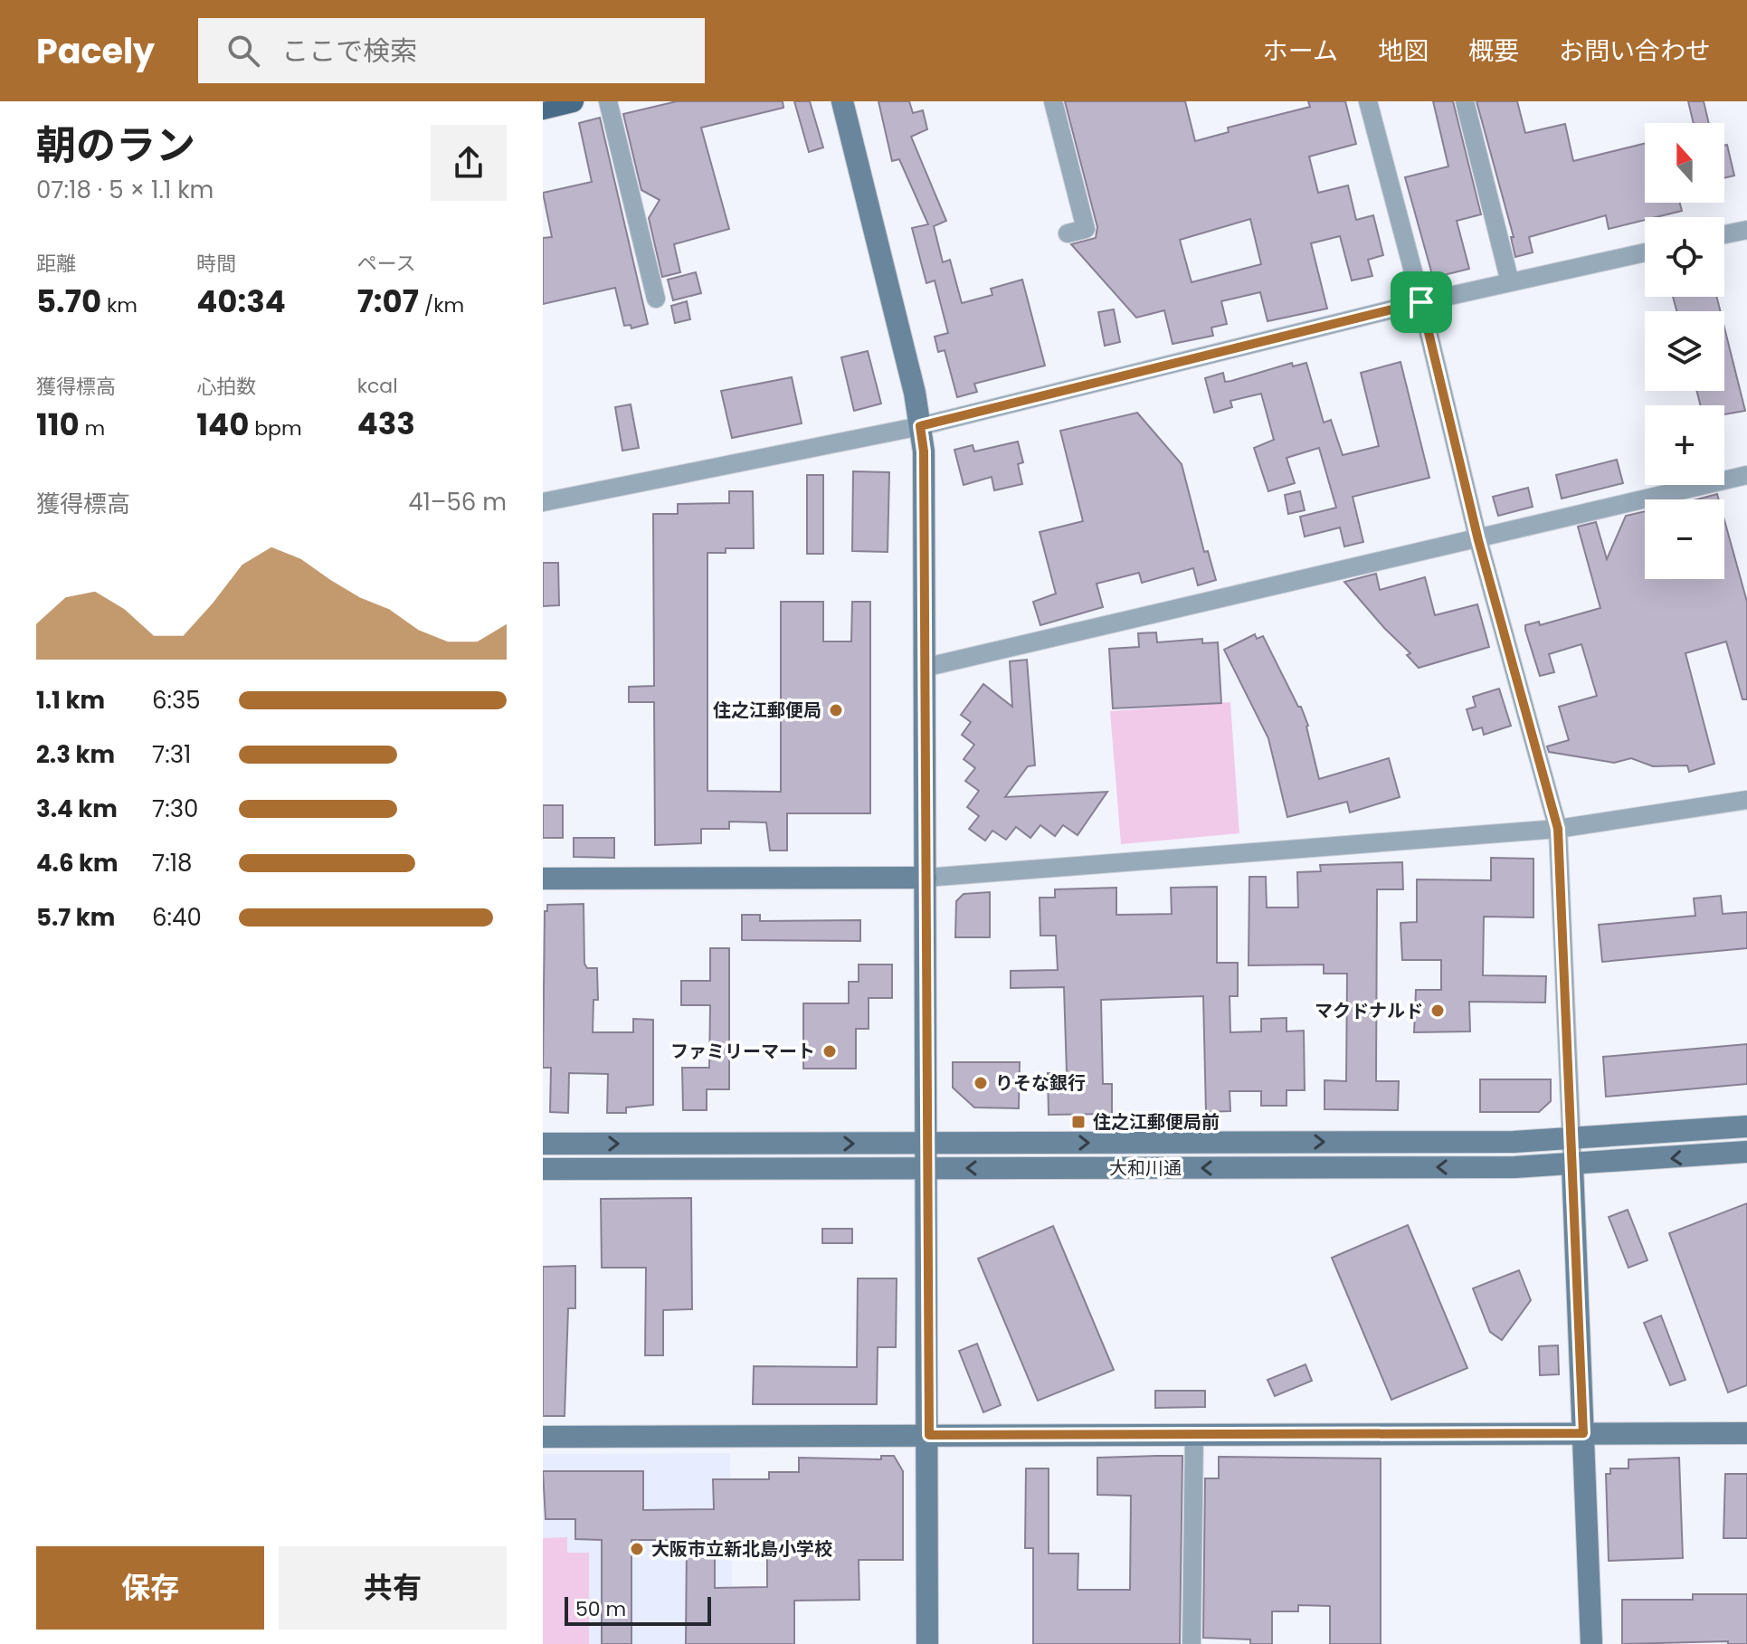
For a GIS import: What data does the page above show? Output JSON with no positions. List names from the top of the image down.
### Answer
{
  "streets": {
    "street": ["大和川通"]
  },
  "places": {
    "other": [
      "住之江郵便局",
      "マクドナルド",
      "ファミリーマート",
      "りそな銀行",
      "大阪市立新北島小学校"
    ],
    "transit": ["住之江郵便局前"]
  },
  "scale_bar": "50 m",
  "north": "top",
  "page": {
    "header": "Pacely",
    "search": "ここで検索",
    "nav": [
      "ホーム",
      "地図",
      "概要",
      "お問い合わせ"
    ],
    "heading": ["朝のラン", "07:18 · 5 × 1.1 km"],
    "map_buttons": ["+", "−"],
    "stats": [
      ["距離", "5.70 km"],
      ["時間", "40:34"],
      ["ペース", "7:07 /km"],
      ["獲得標高", "110 m"],
      ["心拍数", "140 bpm"],
      ["kcal", "433"]
    ],
    "chart": ["獲得標高", "41–56 m"],
    "list": [
      {
        "name": "1.1 km",
        "note": "6:35"
      },
      {
        "name": "2.3 km",
        "note": "7:31"
      },
      {
        "name": "3.4 km",
        "note": "7:30"
      },
      {
        "name": "4.6 km",
        "note": "7:18"
      },
      {
        "name": "5.7 km",
        "note": "6:40"
      }
    ],
    "buttons": ["保存", "共有"],
    "scale": "50 m"
  }
}
